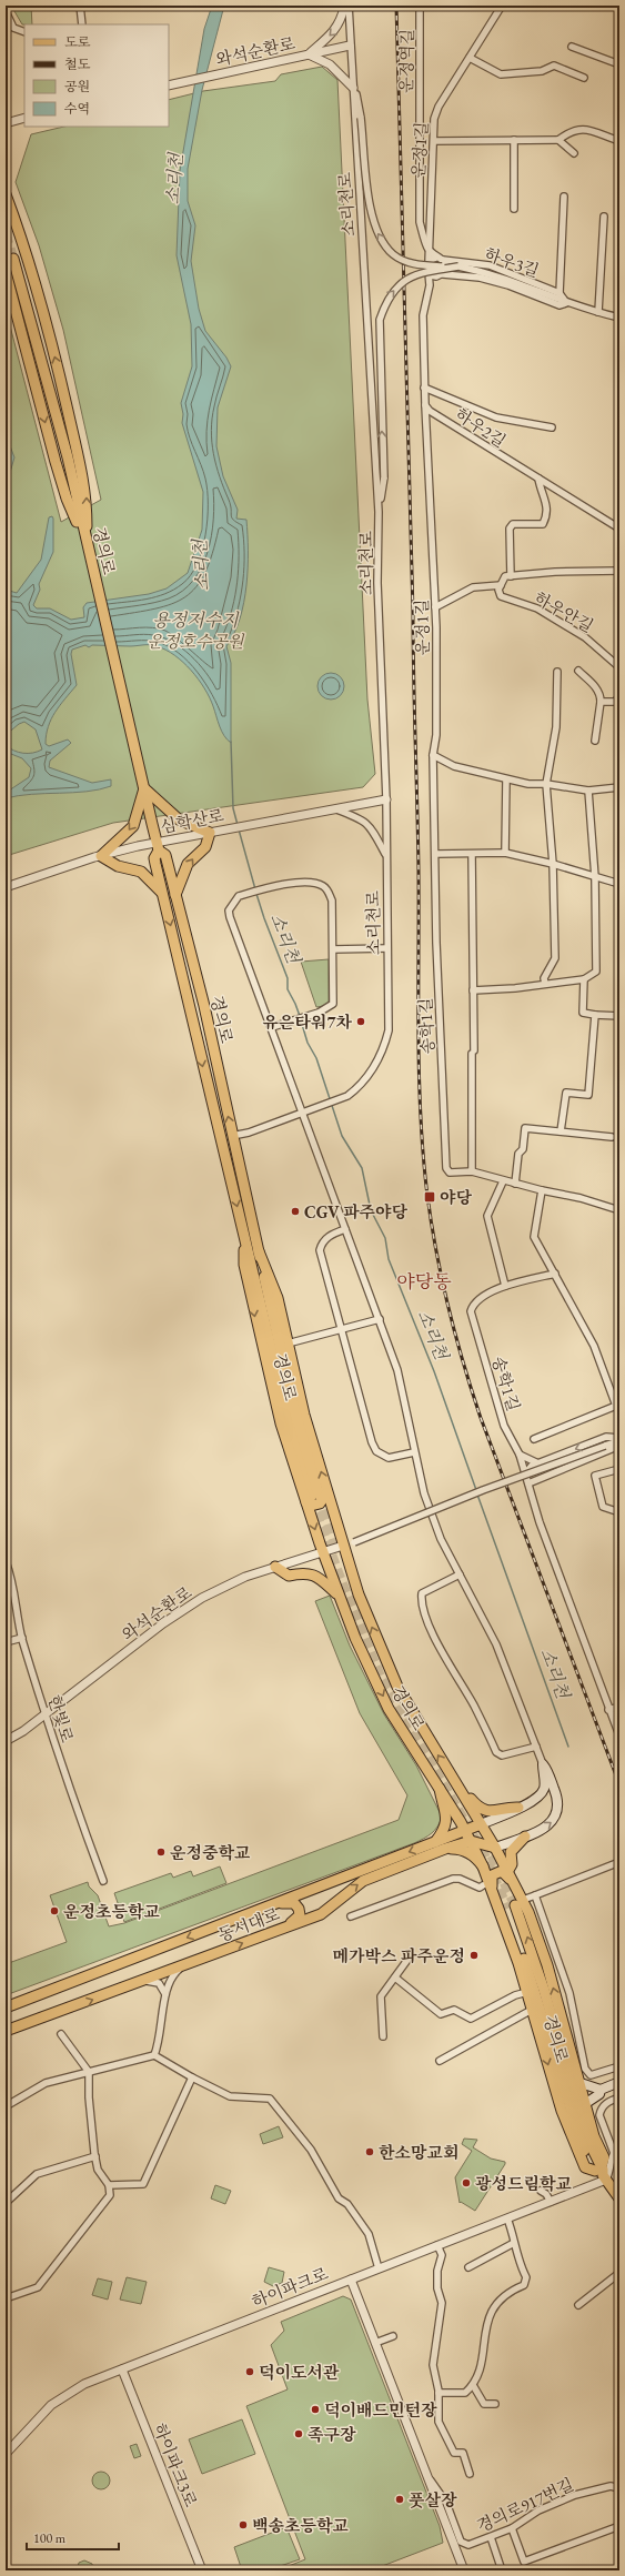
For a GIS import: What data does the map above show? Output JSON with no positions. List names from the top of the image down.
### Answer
{
  "streets": {
    "main road": ["경의로", "동서대로"],
    "street": [
      "와석순환로",
      "운정역길",
      "운정1길",
      "소리천로",
      "하우3길",
      "하우2길",
      "하우안길",
      "심학산로",
      "송학1길",
      "한빛로",
      "하이파크로",
      "하이파크3로",
      "경의로917번길"
    ]
  },
  "crossings": [
    ["와석순환로", "소리천로"],
    ["와석순환로", "경의로"],
    ["와석순환로", "한빛로"],
    ["운정역길", "운정1길"],
    ["운정1길", "하우3길"],
    ["운정1길", "하우2길"],
    ["운정1길", "송학1길"],
    ["소리천로", "심학산로"],
    ["경의로", "심학산로"],
    ["경의로", "동서대로"],
    ["경의로", "하이파크로"],
    ["하이파크로", "하이파크3로"]
  ],
  "districts": ["야당동"],
  "water": ["소리천", "용정저수지"],
  "parks": ["운정호수공원"],
  "places": {
    "other": [
      "유은타워7차",
      "CGV 파주야당",
      "운정중학교",
      "운정초등학교",
      "메가박스 파주운정",
      "한소망교회",
      "광성드림학교",
      "덕이도서관",
      "덕이배드민턴장",
      "족구장",
      "풋살장",
      "백송초등학교"
    ],
    "transit": ["야당"]
  },
  "legend": [
    "도로",
    "철도",
    "공원",
    "수역"
  ],
  "scale_bar": "100 m"
}
